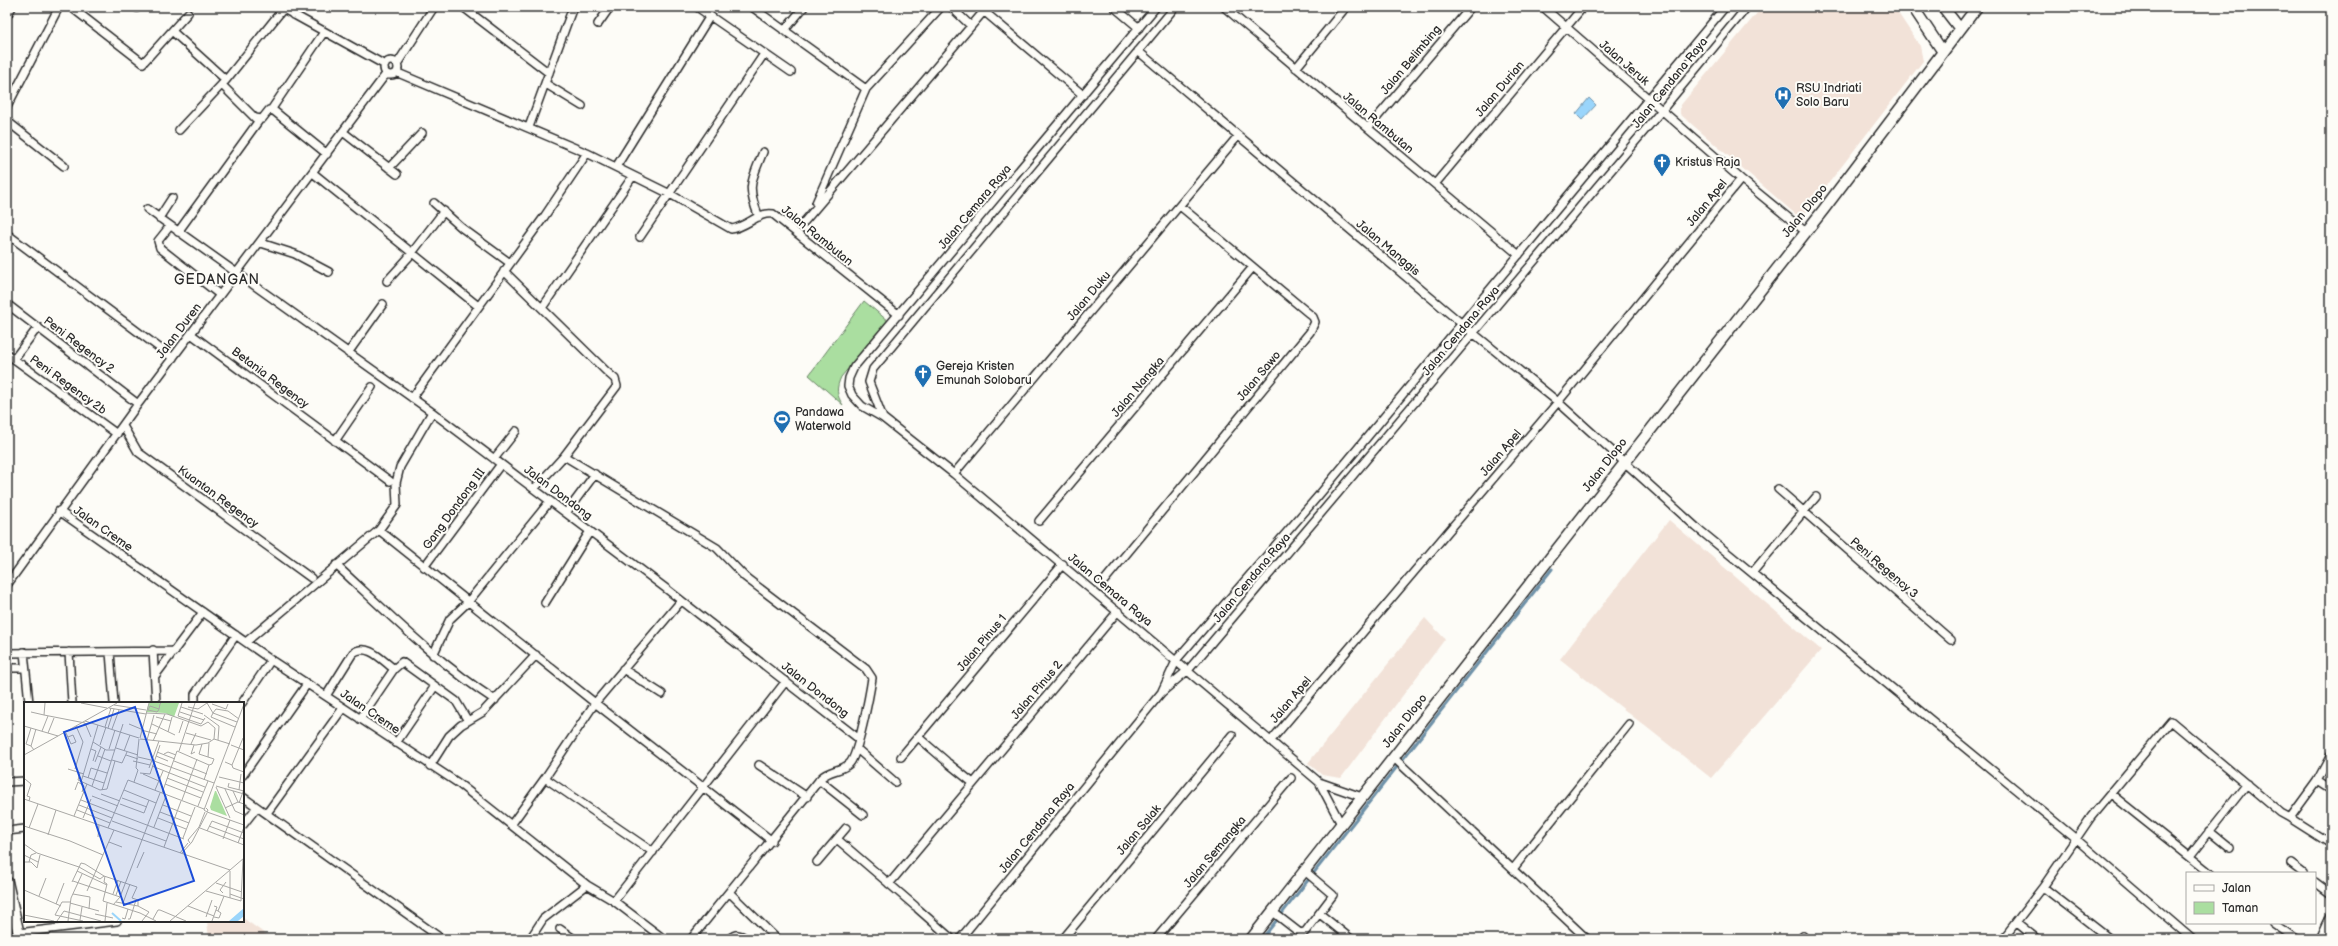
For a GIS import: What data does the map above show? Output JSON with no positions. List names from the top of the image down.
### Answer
{
  "streets": {
    "street": [
      "Jalan Belimbing",
      "Jalan Jeruk",
      "Jalan Cendana Raya",
      "Jalan Durian",
      "Jalan Rambutan",
      "Jalan Apel",
      "Jalan Cemara Raya",
      "Jalan Dlopo",
      "Jalan Manggis",
      "Jalan Duku",
      "Jalan Duren",
      "Peni Regency 2",
      "Jalan Sawo",
      "Betania Regency",
      "Peni Regency 2b",
      "Jalan Nangka",
      "Jalan Dondong",
      "Kuantan Regency",
      "Gang Dondong III",
      "Jalan Creme",
      "Peni Regency 3",
      "Jalan Pinus 1",
      "Jalan Pinus 2",
      "Jalan Salak",
      "Jalan Semangka"
    ]
  },
  "crossings": [
    ["Jalan Belimbing", "Jalan Rambutan"],
    ["Jalan Jeruk", "Jalan Cendana Raya"],
    ["Jalan Jeruk", "Jalan Durian"],
    ["Jalan Jeruk", "Jalan Apel"],
    ["Jalan Cendana Raya", "Jalan Rambutan"],
    ["Jalan Cendana Raya", "Jalan Cemara Raya"],
    ["Jalan Cendana Raya", "Jalan Manggis"],
    ["Jalan Durian", "Jalan Rambutan"],
    ["Jalan Rambutan", "Jalan Cemara Raya"],
    ["Jalan Rambutan", "Jalan Duren"],
    ["Jalan Apel", "Jalan Manggis"],
    ["Jalan Cemara Raya", "Jalan Manggis"],
    ["Jalan Cemara Raya", "Jalan Pinus 1"],
    ["Jalan Cemara Raya", "Jalan Pinus 2"],
    ["Jalan Dlopo", "Jalan Manggis"],
    ["Jalan Manggis", "Jalan Duku"],
    ["Jalan Duku", "Jalan Sawo"],
    ["Jalan Duren", "Peni Regency 2"],
    ["Jalan Duren", "Betania Regency"],
    ["Jalan Duren", "Peni Regency 2b"],
    ["Jalan Duren", "Jalan Dondong"],
    ["Jalan Duren", "Kuantan Regency"],
    ["Jalan Duren", "Jalan Creme"],
    ["Jalan Sawo", "Jalan Nangka"],
    ["Jalan Dondong", "Gang Dondong III"]
  ],
  "districts": ["GEDANGAN"],
  "places": {
    "hospital": ["RSU Indriati Solo Baru"],
    "church": ["Kristus Raja", "Gereja Kristen Emunah Solobaru"],
    "sports": ["Pandawa Waterwold"]
  },
  "legend": ["Jalan", "Taman"]
}
